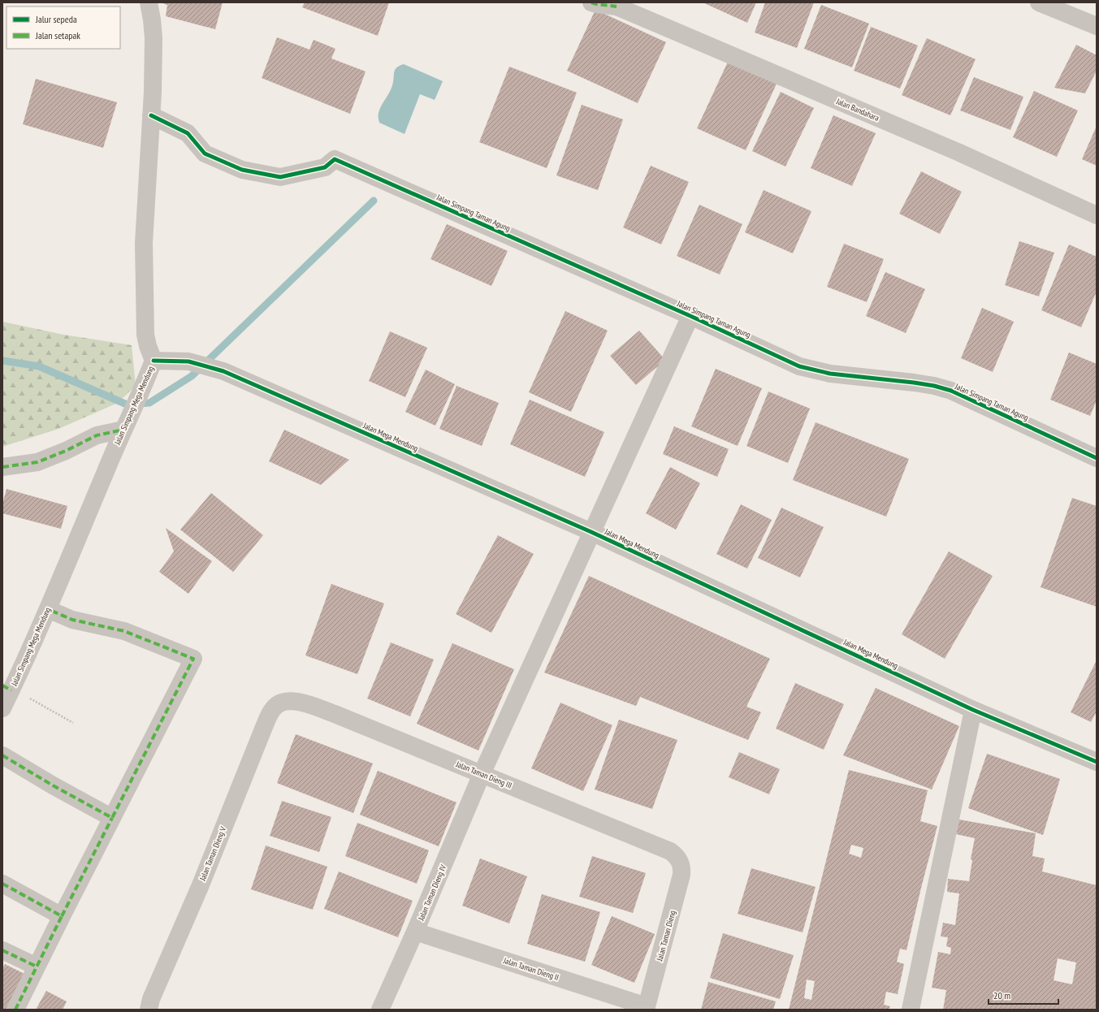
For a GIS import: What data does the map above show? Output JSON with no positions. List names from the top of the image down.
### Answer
{
  "streets": {
    "street": [
      "Jalan Bandahara",
      "Jalan Simpang Taman Agung",
      "Jalan Simpang Mega Mendung",
      "Jalan Mega Mendung",
      "Jalan Taman Dieng III",
      "Jalan Taman Dieng V",
      "Jalan Taman Dieng IV",
      "Jalan Taman Dieng",
      "Jalan Taman Dieng II"
    ]
  },
  "crossings": [
    ["Jalan Simpang Taman Agung", "Jalan Simpang Mega Mendung"],
    ["Jalan Simpang Taman Agung", "Jalan Taman Dieng IV"],
    ["Jalan Simpang Mega Mendung", "Jalan Mega Mendung"],
    ["Jalan Mega Mendung", "Jalan Taman Dieng IV"],
    ["Jalan Taman Dieng III", "Jalan Taman Dieng V"],
    ["Jalan Taman Dieng III", "Jalan Taman Dieng IV"],
    ["Jalan Taman Dieng III", "Jalan Taman Dieng"],
    ["Jalan Taman Dieng IV", "Jalan Taman Dieng II"],
    ["Jalan Taman Dieng", "Jalan Taman Dieng II"]
  ],
  "legend": ["Jalur sepeda", "Jalan setapak"],
  "scale_bar": "20 m"
}
